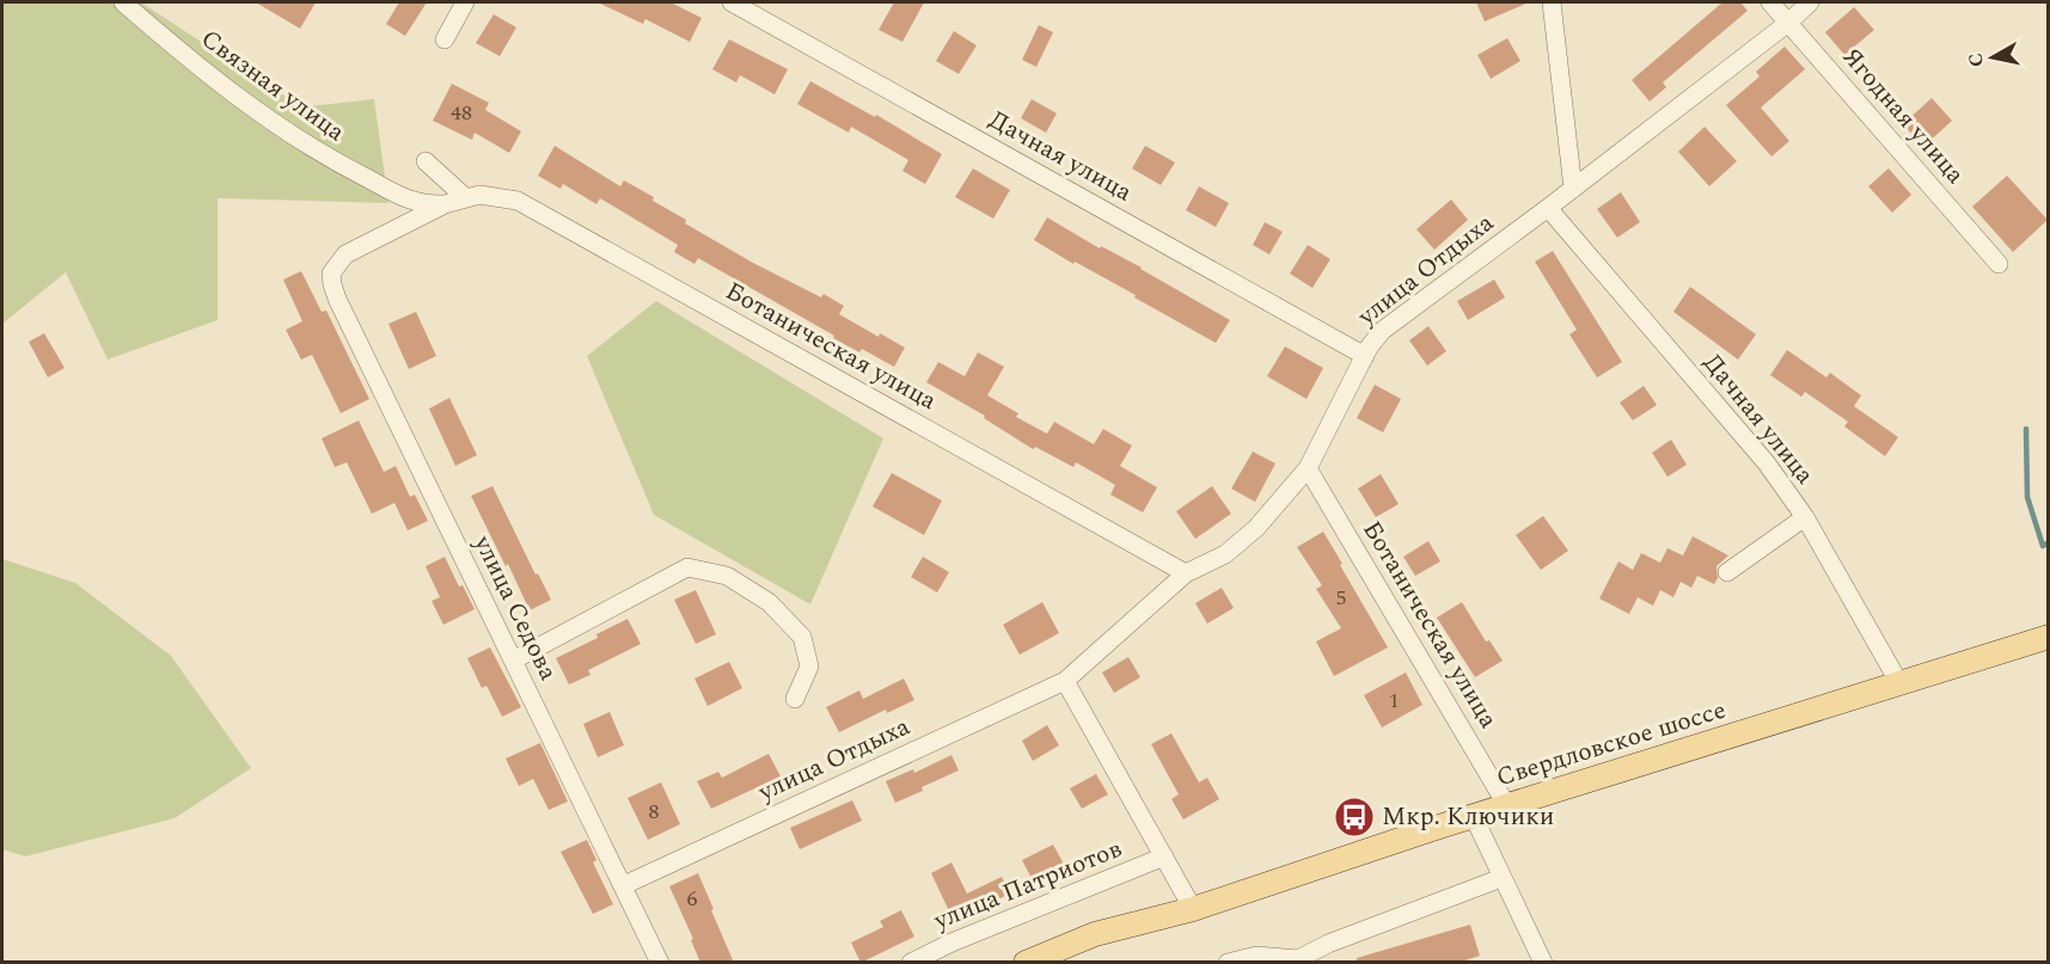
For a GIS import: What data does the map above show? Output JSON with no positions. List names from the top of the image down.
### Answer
{
  "streets": {
    "main road": ["Свердловское шоссе"],
    "street": [
      "Связная улица",
      "Ягодная улица",
      "Дачная улица",
      "улица Отдыха",
      "Ботаническая улица",
      "улица Седова",
      "улица Патриотов"
    ]
  },
  "crossings": [
    ["Связная улица", "Ботаническая улица"],
    ["Связная улица", "улица Седова"],
    ["Ягодная улица", "улица Отдыха"],
    ["Дачная улица", "улица Отдыха"],
    ["Дачная улица", "Свердловское шоссе"],
    ["улица Отдыха", "Ботаническая улица"],
    ["улица Отдыха", "улица Седова"],
    ["Ботаническая улица", "улица Седова"],
    ["Ботаническая улица", "Свердловское шоссе"]
  ],
  "places": {
    "bus stop": ["Мкр. Ключики"]
  },
  "house_numbers": [
    "48",
    "5",
    "1",
    "8",
    "6"
  ],
  "north": "left"
}
